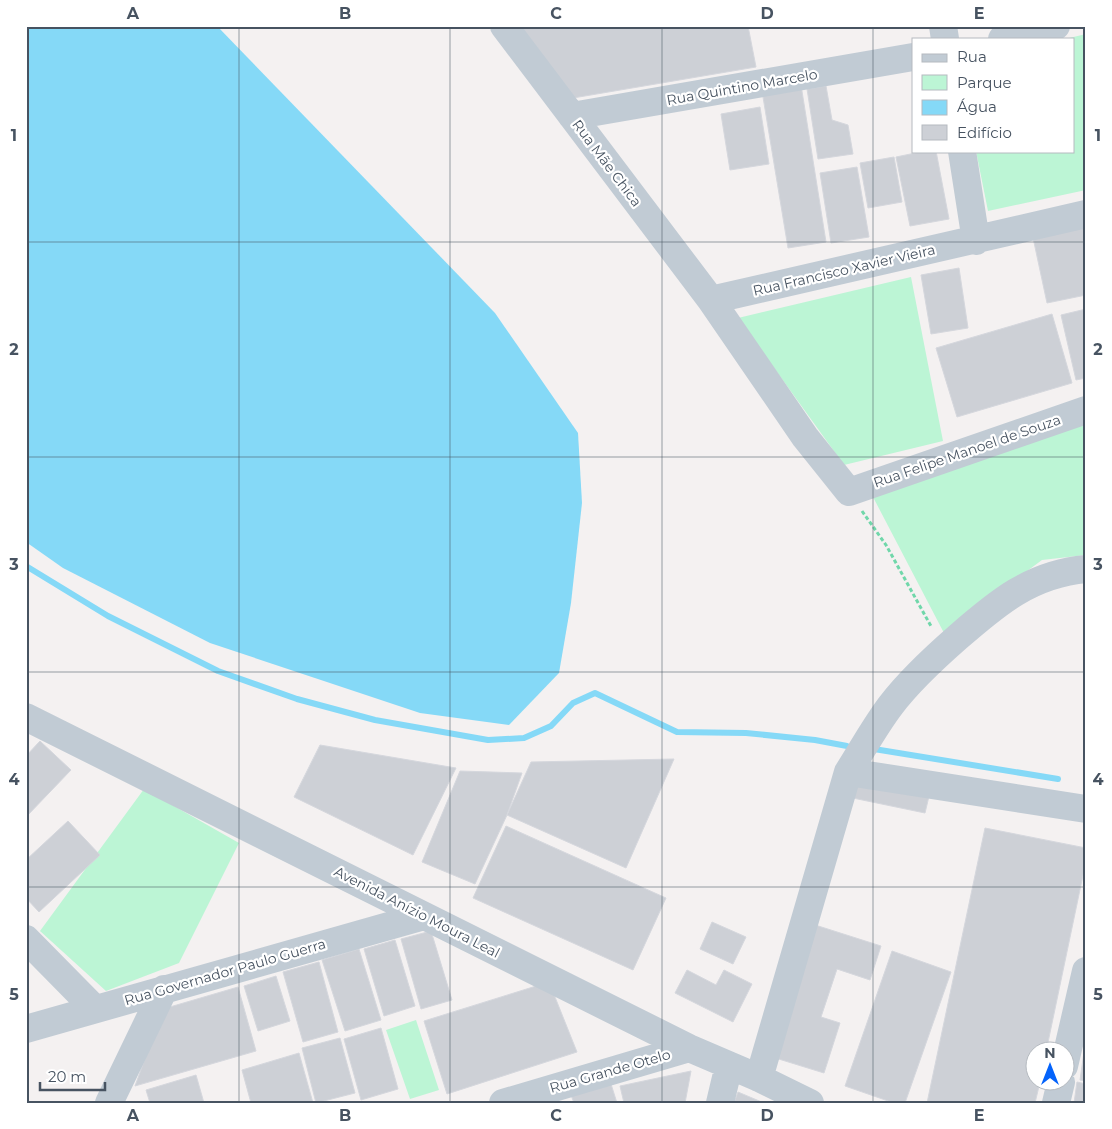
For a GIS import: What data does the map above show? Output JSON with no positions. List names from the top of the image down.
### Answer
{
  "streets": {
    "street": [
      "Rua Quintino Marcelo",
      "Rua Mãe Chica",
      "Rua Francisco Xavier Vieira",
      "Rua Felipe Manoel de Souza",
      "Avenida Anízio Moura Leal",
      "Rua Governador Paulo Guerra",
      "Rua Grande Otelo"
    ]
  },
  "crossings": [
    ["Rua Quintino Marcelo", "Rua Mãe Chica"],
    ["Rua Mãe Chica", "Rua Francisco Xavier Vieira"],
    ["Rua Mãe Chica", "Rua Felipe Manoel de Souza"],
    ["Avenida Anízio Moura Leal", "Rua Governador Paulo Guerra"],
    ["Avenida Anízio Moura Leal", "Rua Grande Otelo"]
  ],
  "legend": [
    "Rua",
    "Parque",
    "Água",
    "Edifício"
  ],
  "scale_bar": "20 m",
  "north": "top",
  "grid": {
    "columns": [
      "A",
      "B",
      "C",
      "D",
      "E"
    ],
    "rows": [
      "1",
      "2",
      "3",
      "4",
      "5"
    ]
  }
}
